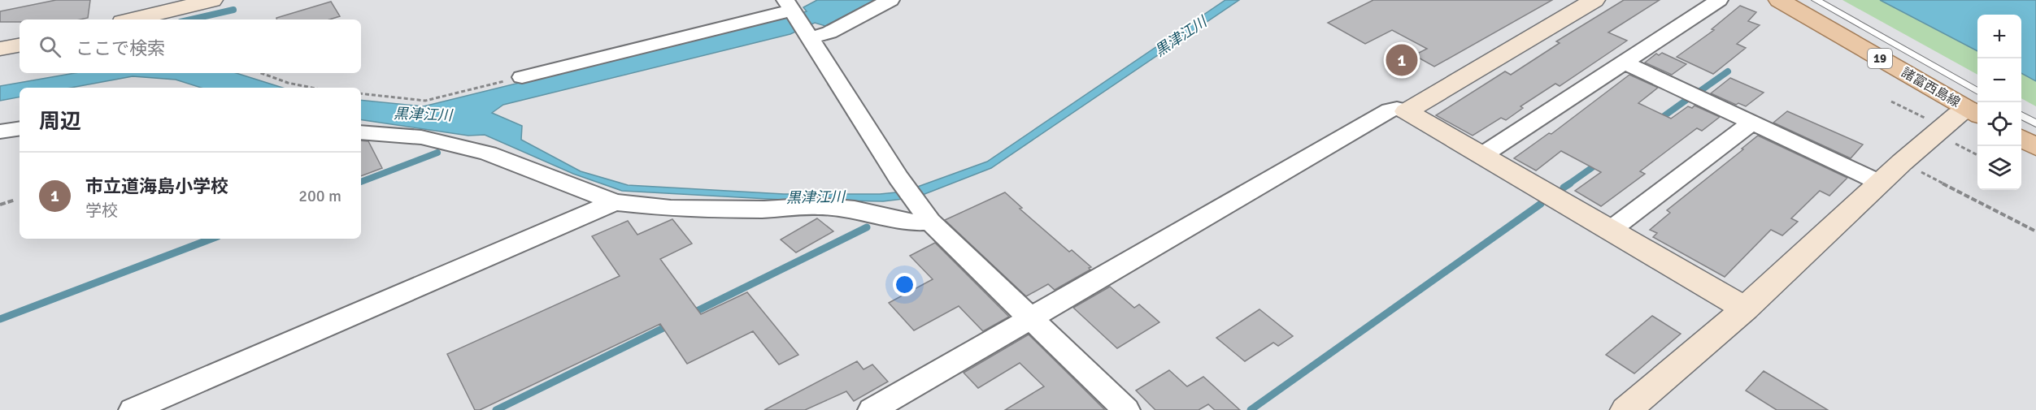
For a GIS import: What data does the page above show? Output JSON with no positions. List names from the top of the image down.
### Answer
{
  "streets": {
    "main road": ["19", "諸富西島線"]
  },
  "water": ["黒津江川"],
  "page": {
    "map_buttons": ["+", "−"],
    "search": "ここで検索",
    "pins": "1",
    "heading": "周辺",
    "list": [
      {
        "mark": "1",
        "name": "市立道海島小学校",
        "note": "学校",
        "value": "200 m"
      }
    ]
  }
}
